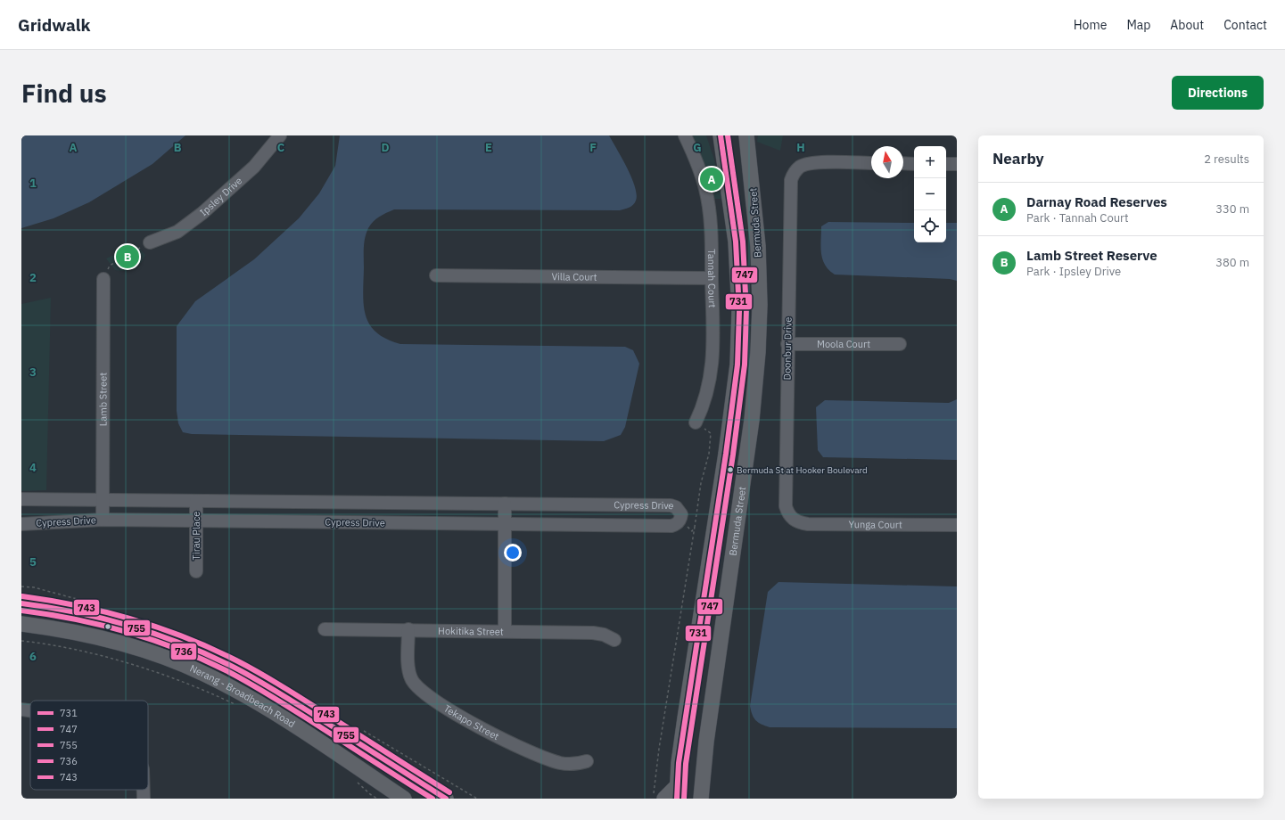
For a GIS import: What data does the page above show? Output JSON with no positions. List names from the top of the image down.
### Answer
{
  "streets": {
    "main road": ["Bermuda Street", "Nerang - Broadbeach Road"],
    "street": [
      "Ipsley Drive",
      "Villa Court",
      "Tannah Court",
      "Moola Court",
      "Doonbur Drive",
      "Lamb Street",
      "Cypress Drive",
      "Yunga Court",
      "Tirau Place",
      "Hokitika Street",
      "Tekapo Street"
    ]
  },
  "crossings": [
    ["Villa Court", "Tannah Court"],
    ["Moola Court", "Doonbur Drive"],
    ["Doonbur Drive", "Yunga Court"],
    ["Lamb Street", "Cypress Drive"],
    ["Cypress Drive", "Tirau Place"],
    ["Hokitika Street", "Tekapo Street"]
  ],
  "places": ["Bermuda St at Hooker Boulevard"],
  "lines": [
    "transit line 731",
    "transit line 747",
    "transit line 743",
    "transit line 755",
    "transit line 736"
  ],
  "legend": [
    "731",
    "747",
    "755",
    "736",
    "743"
  ],
  "north": "top",
  "page": {
    "header": "Gridwalk",
    "nav": [
      "Home",
      "Map",
      "About",
      "Contact"
    ],
    "buttons": "Directions",
    "title": "Find us",
    "heading": ["Nearby", "2 results"],
    "map_buttons": ["+", "−"],
    "pins": ["A", "B"],
    "list": [
      {
        "mark": "A",
        "name": "Darnay Road Reserves",
        "note": "Park · Tannah Court",
        "value": "330 m"
      },
      {
        "mark": "B",
        "name": "Lamb Street Reserve",
        "note": "Park · Ipsley Drive",
        "value": "380 m"
      }
    ]
  },
  "grid": {
    "columns": [
      "A",
      "B",
      "C",
      "D",
      "E",
      "F",
      "G",
      "H"
    ],
    "rows": [
      "1",
      "2",
      "3",
      "4",
      "5",
      "6"
    ]
  }
}
